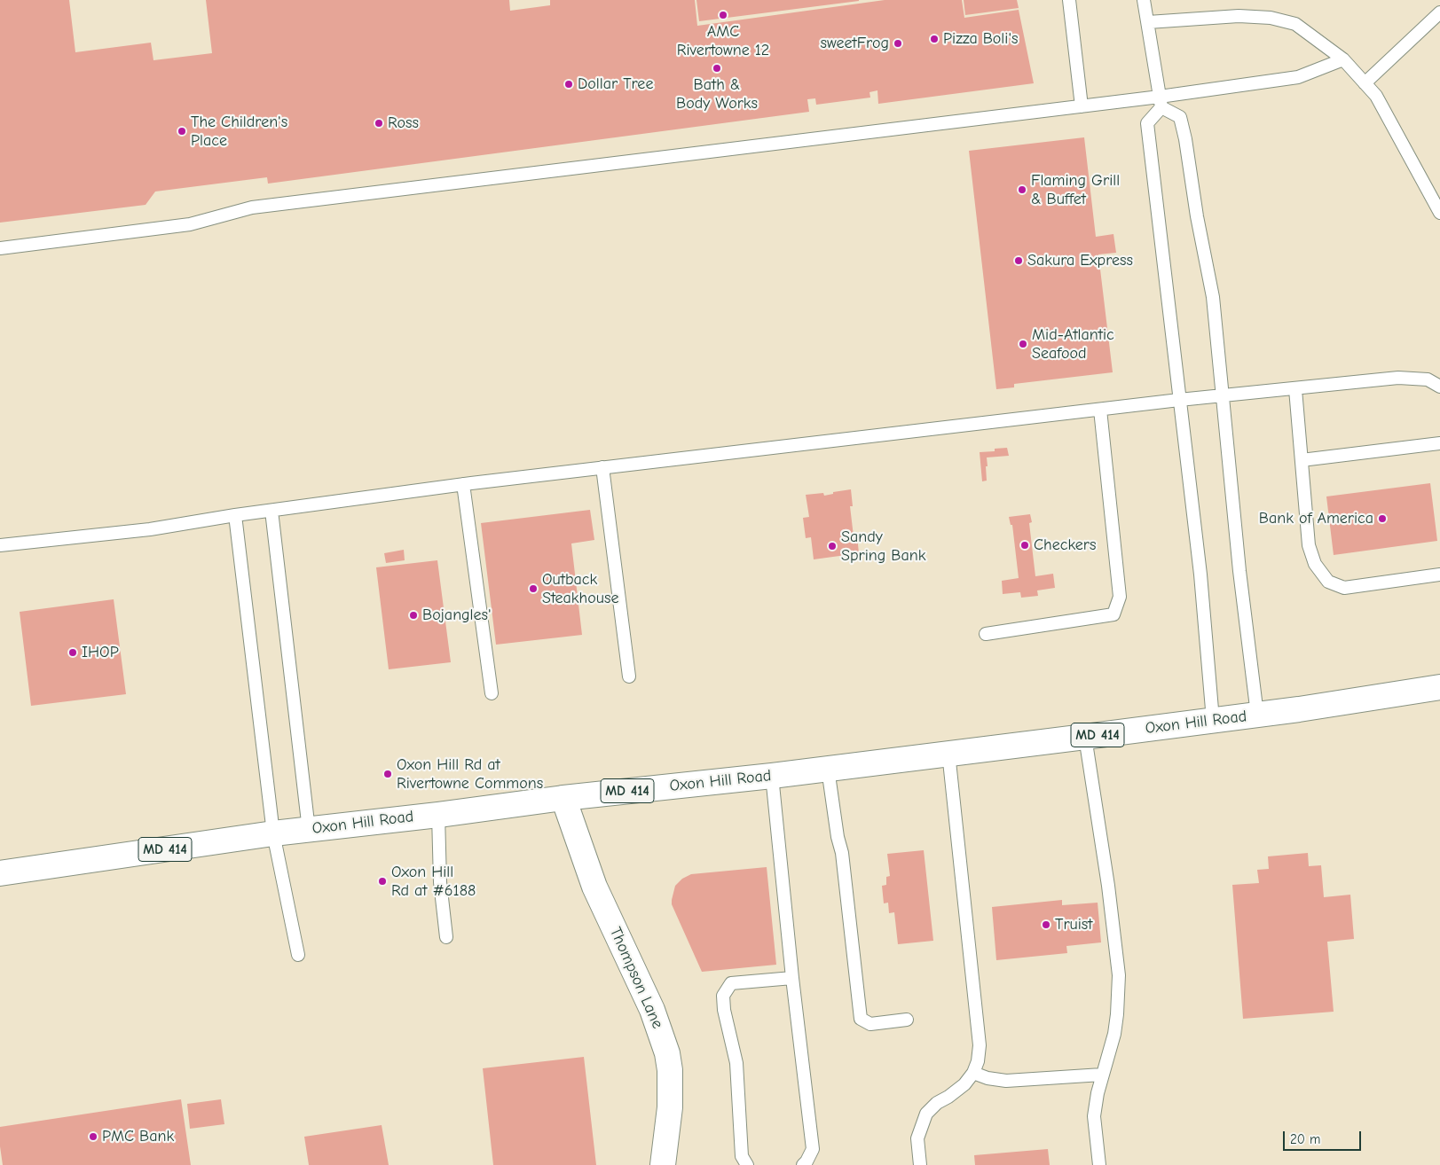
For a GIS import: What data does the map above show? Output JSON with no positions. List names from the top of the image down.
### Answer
{
  "streets": {
    "main road": ["Oxon Hill Road", "MD 414", "Thompson Lane"]
  },
  "crossings": [
    ["Oxon Hill Road", "Thompson Lane"]
  ],
  "places": [
    "AMC Rivertowne 12",
    "Pizza Boli's",
    "sweetFrog",
    "Bath & Body Works",
    "Dollar Tree",
    "Ross",
    "The Children's Place",
    "Flaming Grill & Buffet",
    "Sakura Express",
    "Mid-Atlantic Seafood",
    "Bank of America",
    "Checkers",
    "Sandy Spring Bank",
    "Outback Steakhouse",
    "Bojangles'",
    "IHOP",
    "Oxon Hill Rd at Rivertowne Commons",
    "Oxon Hill Rd at #6188",
    "Truist",
    "PMC Bank"
  ],
  "scale_bar": "20 m"
}
